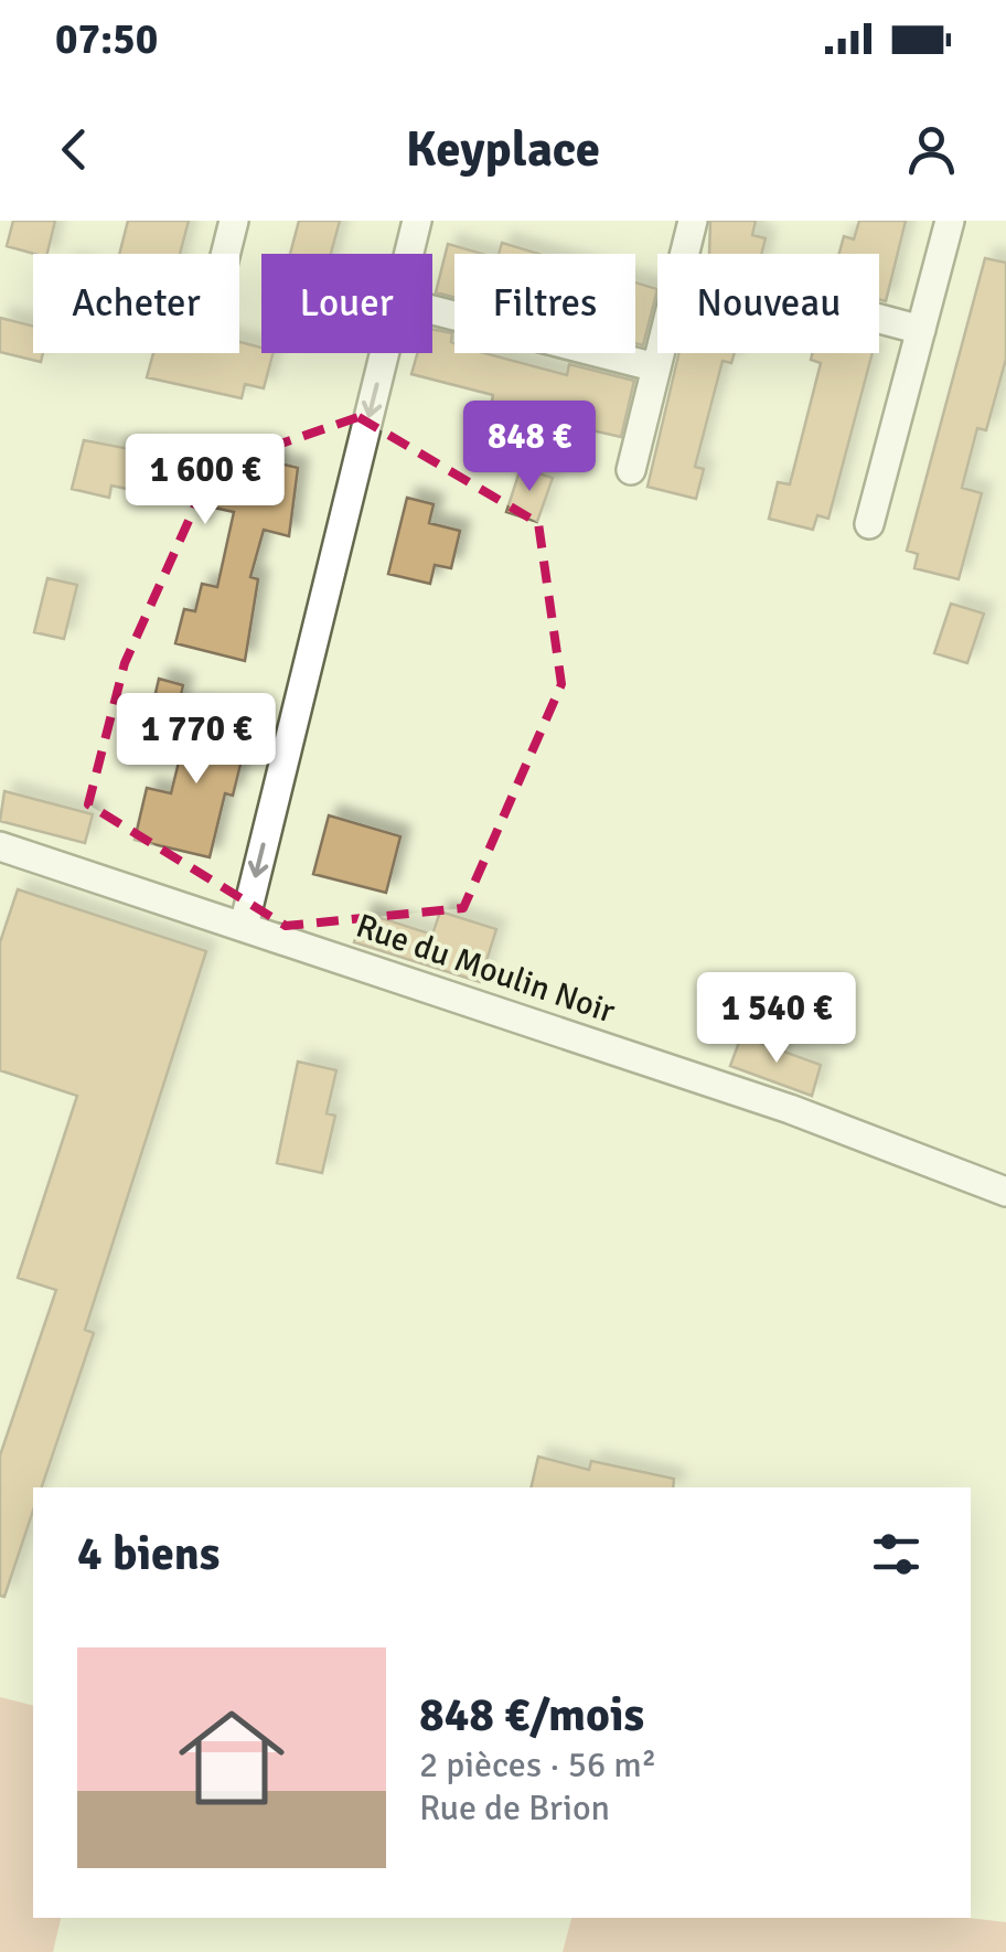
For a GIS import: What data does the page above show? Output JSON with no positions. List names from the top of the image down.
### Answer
{
  "streets": {
    "street": ["Rue du Moulin Noir"]
  },
  "page": {
    "status": "07:50",
    "header": "Keyplace",
    "chip": [
      "Acheter",
      "Louer",
      "Filtres",
      "Nouveau"
    ],
    "price": [
      "848 €",
      "1 600 €",
      "1 770 €",
      "1 540 €"
    ],
    "heading": "4 biens",
    "list": [
      {
        "name": "848 €/mois",
        "note": "2 pièces · 56 m² · Rue de Brion"
      }
    ]
  }
}
